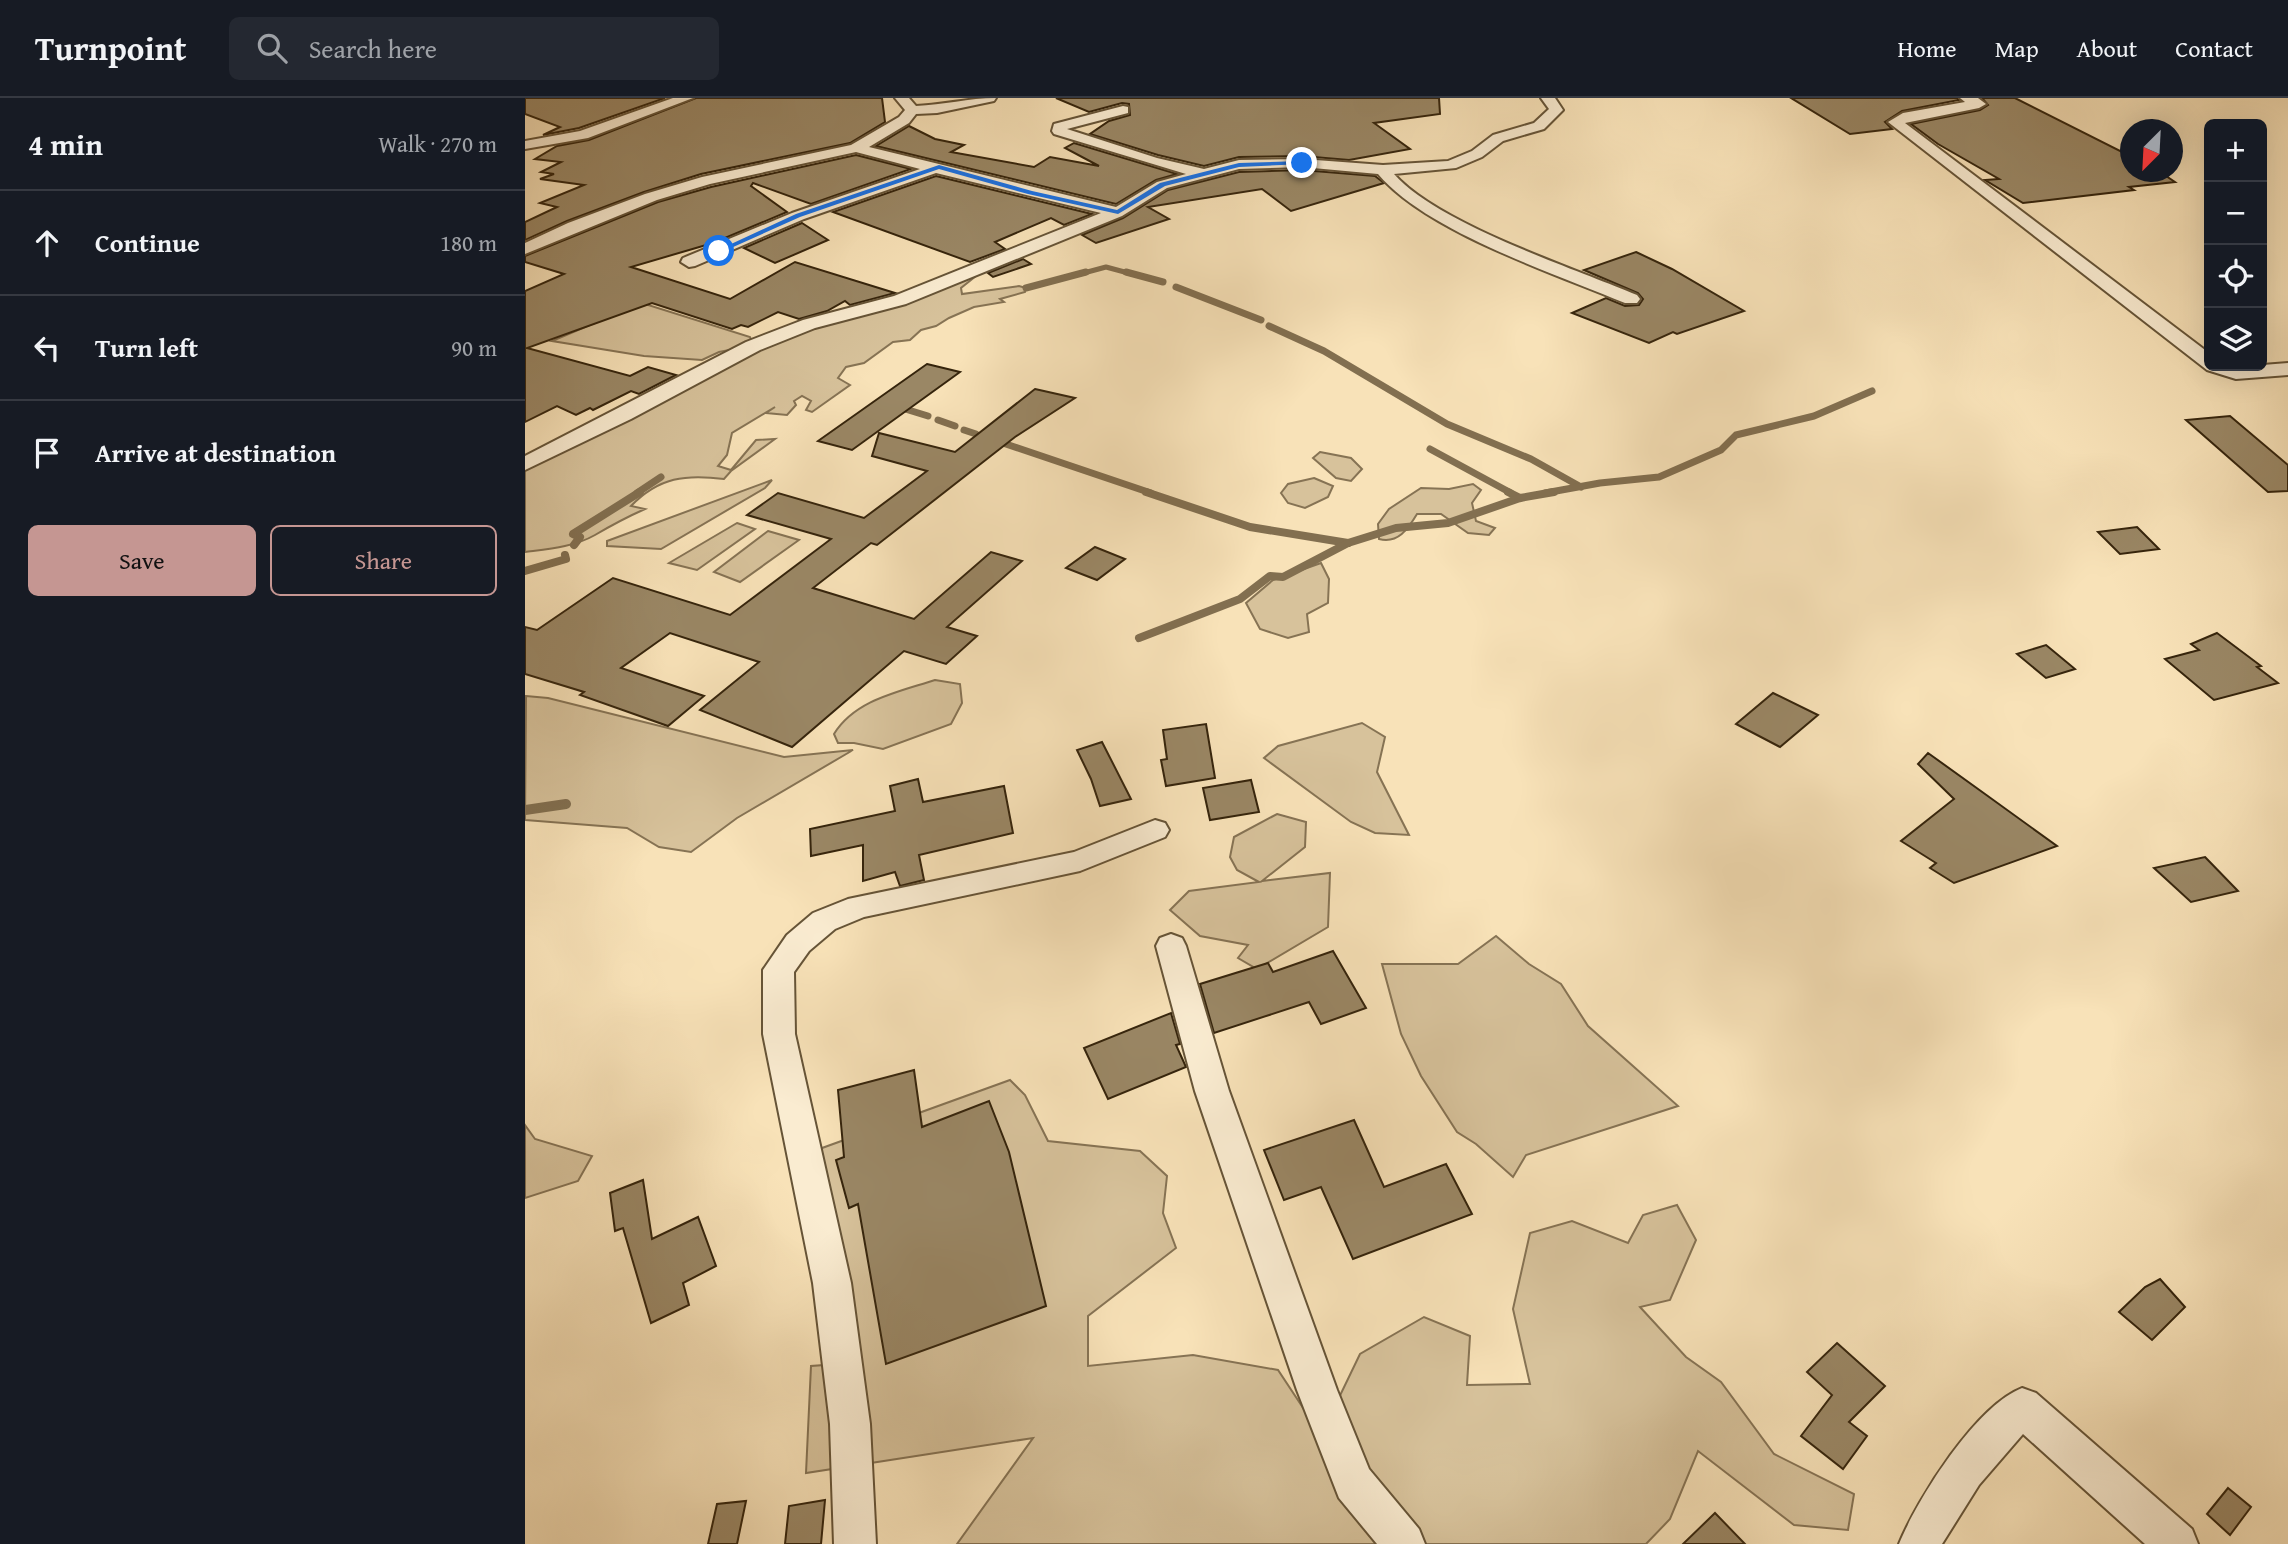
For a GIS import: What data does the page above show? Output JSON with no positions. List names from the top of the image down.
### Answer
{
  "north": "bottom left",
  "page": {
    "header": "Turnpoint",
    "search": "Search here",
    "nav": [
      "Home",
      "Map",
      "About",
      "Contact"
    ],
    "heading": ["4 min", "Walk · 270 m"],
    "map_buttons": ["+", "−"],
    "list": [
      ["Continue", "180 m"],
      ["Turn left", "90 m"],
      "Arrive at destination"
    ],
    "buttons": ["Save", "Share"]
  }
}
